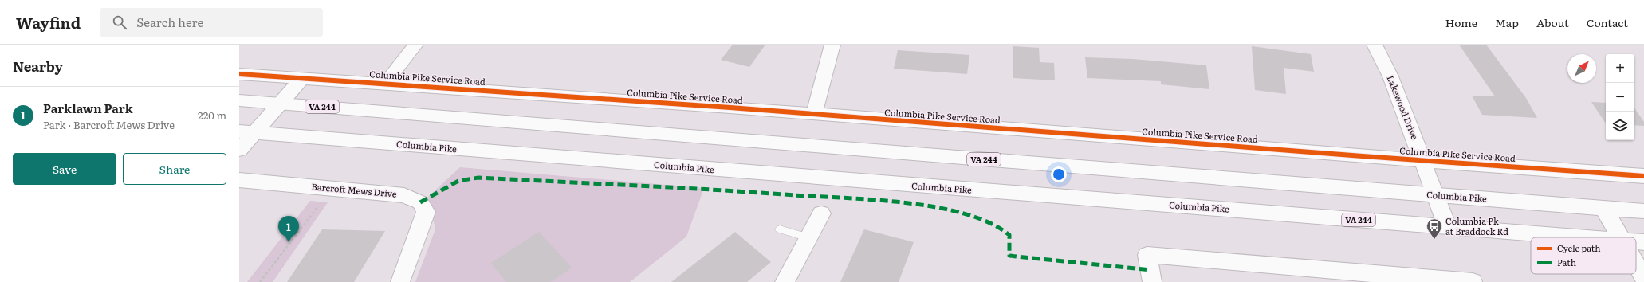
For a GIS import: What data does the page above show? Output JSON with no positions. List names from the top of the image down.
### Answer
{
  "streets": {
    "main road": [
      "Columbia Pike Service Road",
      "VA 244",
      "Lakewood Drive",
      "Columbia Pike",
      "Barcroft Mews Drive"
    ]
  },
  "crossings": [
    ["Columbia Pike Service Road", "Lakewood Drive"],
    ["Lakewood Drive", "Columbia Pike"]
  ],
  "places": {
    "bus stop": ["Columbia Pk at Braddock Rd"]
  },
  "legend": ["Cycle path", "Path"],
  "north": "top right",
  "page": {
    "header": "Wayfind",
    "search": "Search here",
    "nav": [
      "Home",
      "Map",
      "About",
      "Contact"
    ],
    "heading": "Nearby",
    "map_buttons": ["+", "−"],
    "list": [
      {
        "mark": "1",
        "name": "Parklawn Park",
        "note": "Park · Barcroft Mews Drive",
        "value": "220 m"
      }
    ],
    "buttons": ["Save", "Share"],
    "pins": "1"
  }
}
